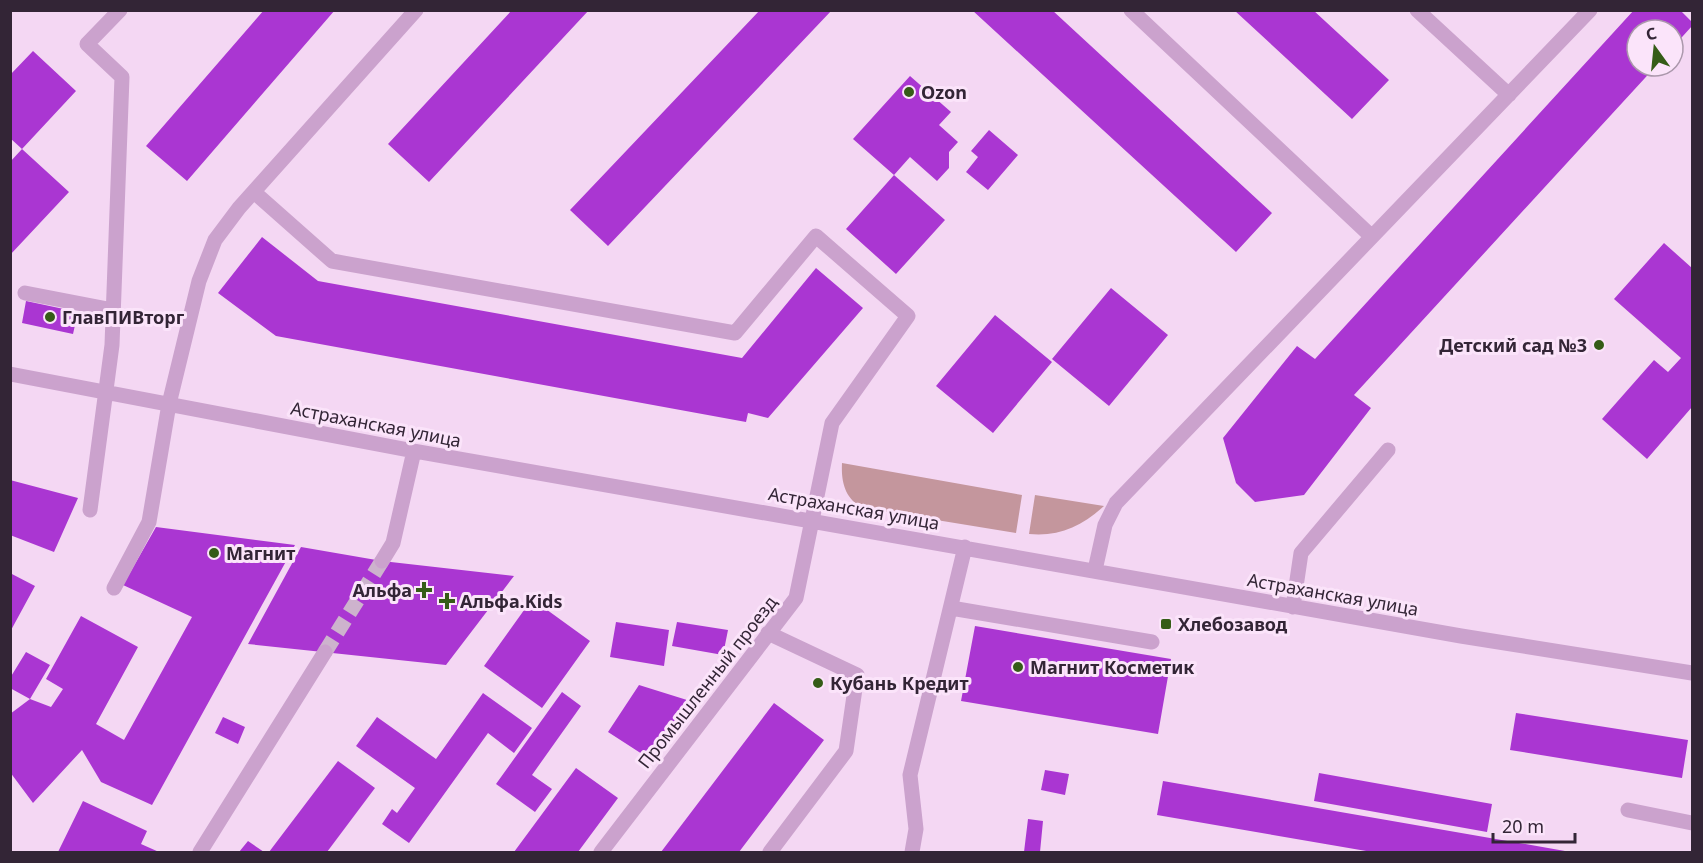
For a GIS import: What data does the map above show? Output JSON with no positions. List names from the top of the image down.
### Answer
{
  "streets": {
    "street": ["Астраханская улица", "Промышленный проезд"]
  },
  "crossings": [
    ["Астраханская улица", "Промышленный проезд"]
  ],
  "places": {
    "other": [
      "Ozon",
      "ГлавПИВторг",
      "Детский сад №3",
      "Магнит",
      "Магнит Косметик",
      "Кубань Кредит"
    ],
    "health": ["Альфа", "Альфа.Kids"],
    "transit": ["Хлебозавод"]
  },
  "scale_bar": "20 m",
  "north": "top"
}
